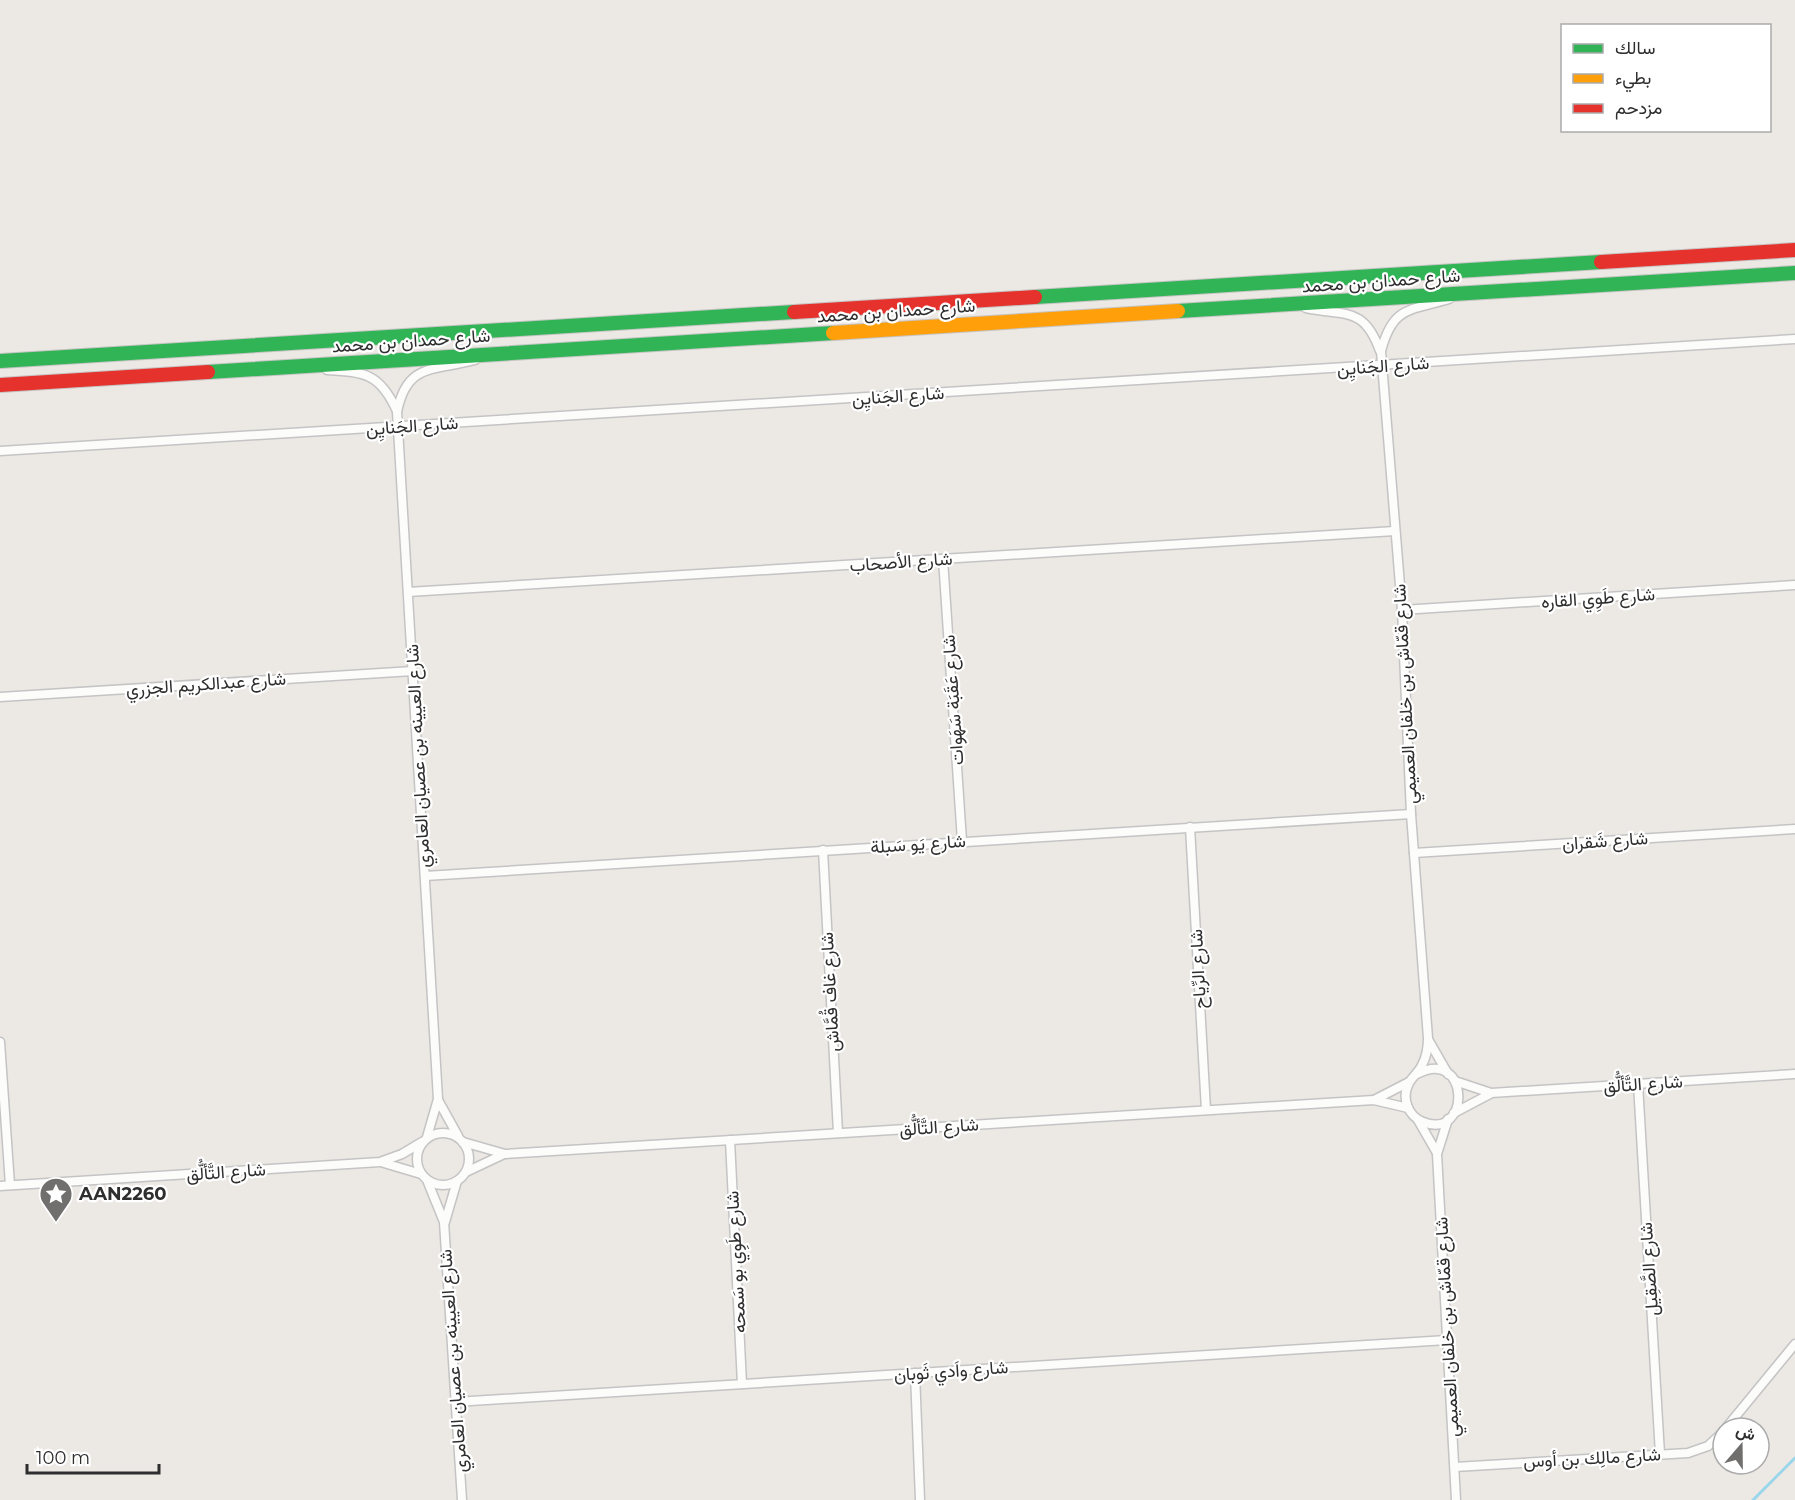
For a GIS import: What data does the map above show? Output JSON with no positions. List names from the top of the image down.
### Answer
{
  "streets": {
    "main road": ["شارع حمدان بن محمد"],
    "street": [
      "شارع الجَنايِن",
      "شارع الأصحاب",
      "شارع طَوِي القاره",
      "شارع عبدالكريم الجزري",
      "شارع قمّاش بن خلفان العميمي",
      "شارع عَقَبَة سَهَوات",
      "شارع العيينه بن عصيان العامري",
      "شارع شَقران",
      "شارع يَو سَبلة",
      "شارع الرِّياح",
      "شارع غاف قُمَّاش",
      "شارع التَّألُّق",
      "شارع طَوِي بو سَمحه",
      "شارع الصَّقِيل",
      "شارع واَدي ثَوبان",
      "شارع مالِك بن أوس"
    ]
  },
  "crossings": [
    ["شارع حمدان بن محمد", "شارع قمّاش بن خلفان العميمي"],
    ["شارع حمدان بن محمد", "شارع العيينه بن عصيان العامري"],
    ["شارع الجَنايِن", "شارع قمّاش بن خلفان العميمي"],
    ["شارع الجَنايِن", "شارع العيينه بن عصيان العامري"],
    ["شارع الأصحاب", "شارع قمّاش بن خلفان العميمي"],
    ["شارع الأصحاب", "شارع عَقَبَة سَهَوات"],
    ["شارع الأصحاب", "شارع العيينه بن عصيان العامري"],
    ["شارع طَوِي القاره", "شارع قمّاش بن خلفان العميمي"],
    ["شارع عبدالكريم الجزري", "شارع العيينه بن عصيان العامري"],
    ["شارع قمّاش بن خلفان العميمي", "شارع شَقران"],
    ["شارع قمّاش بن خلفان العميمي", "شارع يَو سَبلة"],
    ["شارع قمّاش بن خلفان العميمي", "شارع التَّألُّق"],
    ["شارع قمّاش بن خلفان العميمي", "شارع واَدي ثَوبان"],
    ["شارع قمّاش بن خلفان العميمي", "شارع مالِك بن أوس"],
    ["شارع عَقَبَة سَهَوات", "شارع يَو سَبلة"],
    ["شارع العيينه بن عصيان العامري", "شارع يَو سَبلة"],
    ["شارع العيينه بن عصيان العامري", "شارع التَّألُّق"],
    ["شارع العيينه بن عصيان العامري", "شارع واَدي ثَوبان"],
    ["شارع يَو سَبلة", "شارع الرِّياح"],
    ["شارع يَو سَبلة", "شارع غاف قُمَّاش"],
    ["شارع الرِّياح", "شارع التَّألُّق"],
    ["شارع غاف قُمَّاش", "شارع التَّألُّق"],
    ["شارع التَّألُّق", "شارع طَوِي بو سَمحه"],
    ["شارع التَّألُّق", "شارع الصَّقِيل"],
    ["شارع طَوِي بو سَمحه", "شارع واَدي ثَوبان"],
    ["شارع الصَّقِيل", "شارع مالِك بن أوس"]
  ],
  "places": {
    "place": ["AAN2260"]
  },
  "legend": ["سالك", "بطيء", "مزدحم"],
  "scale_bar": "100 m",
  "north": "top"
}
